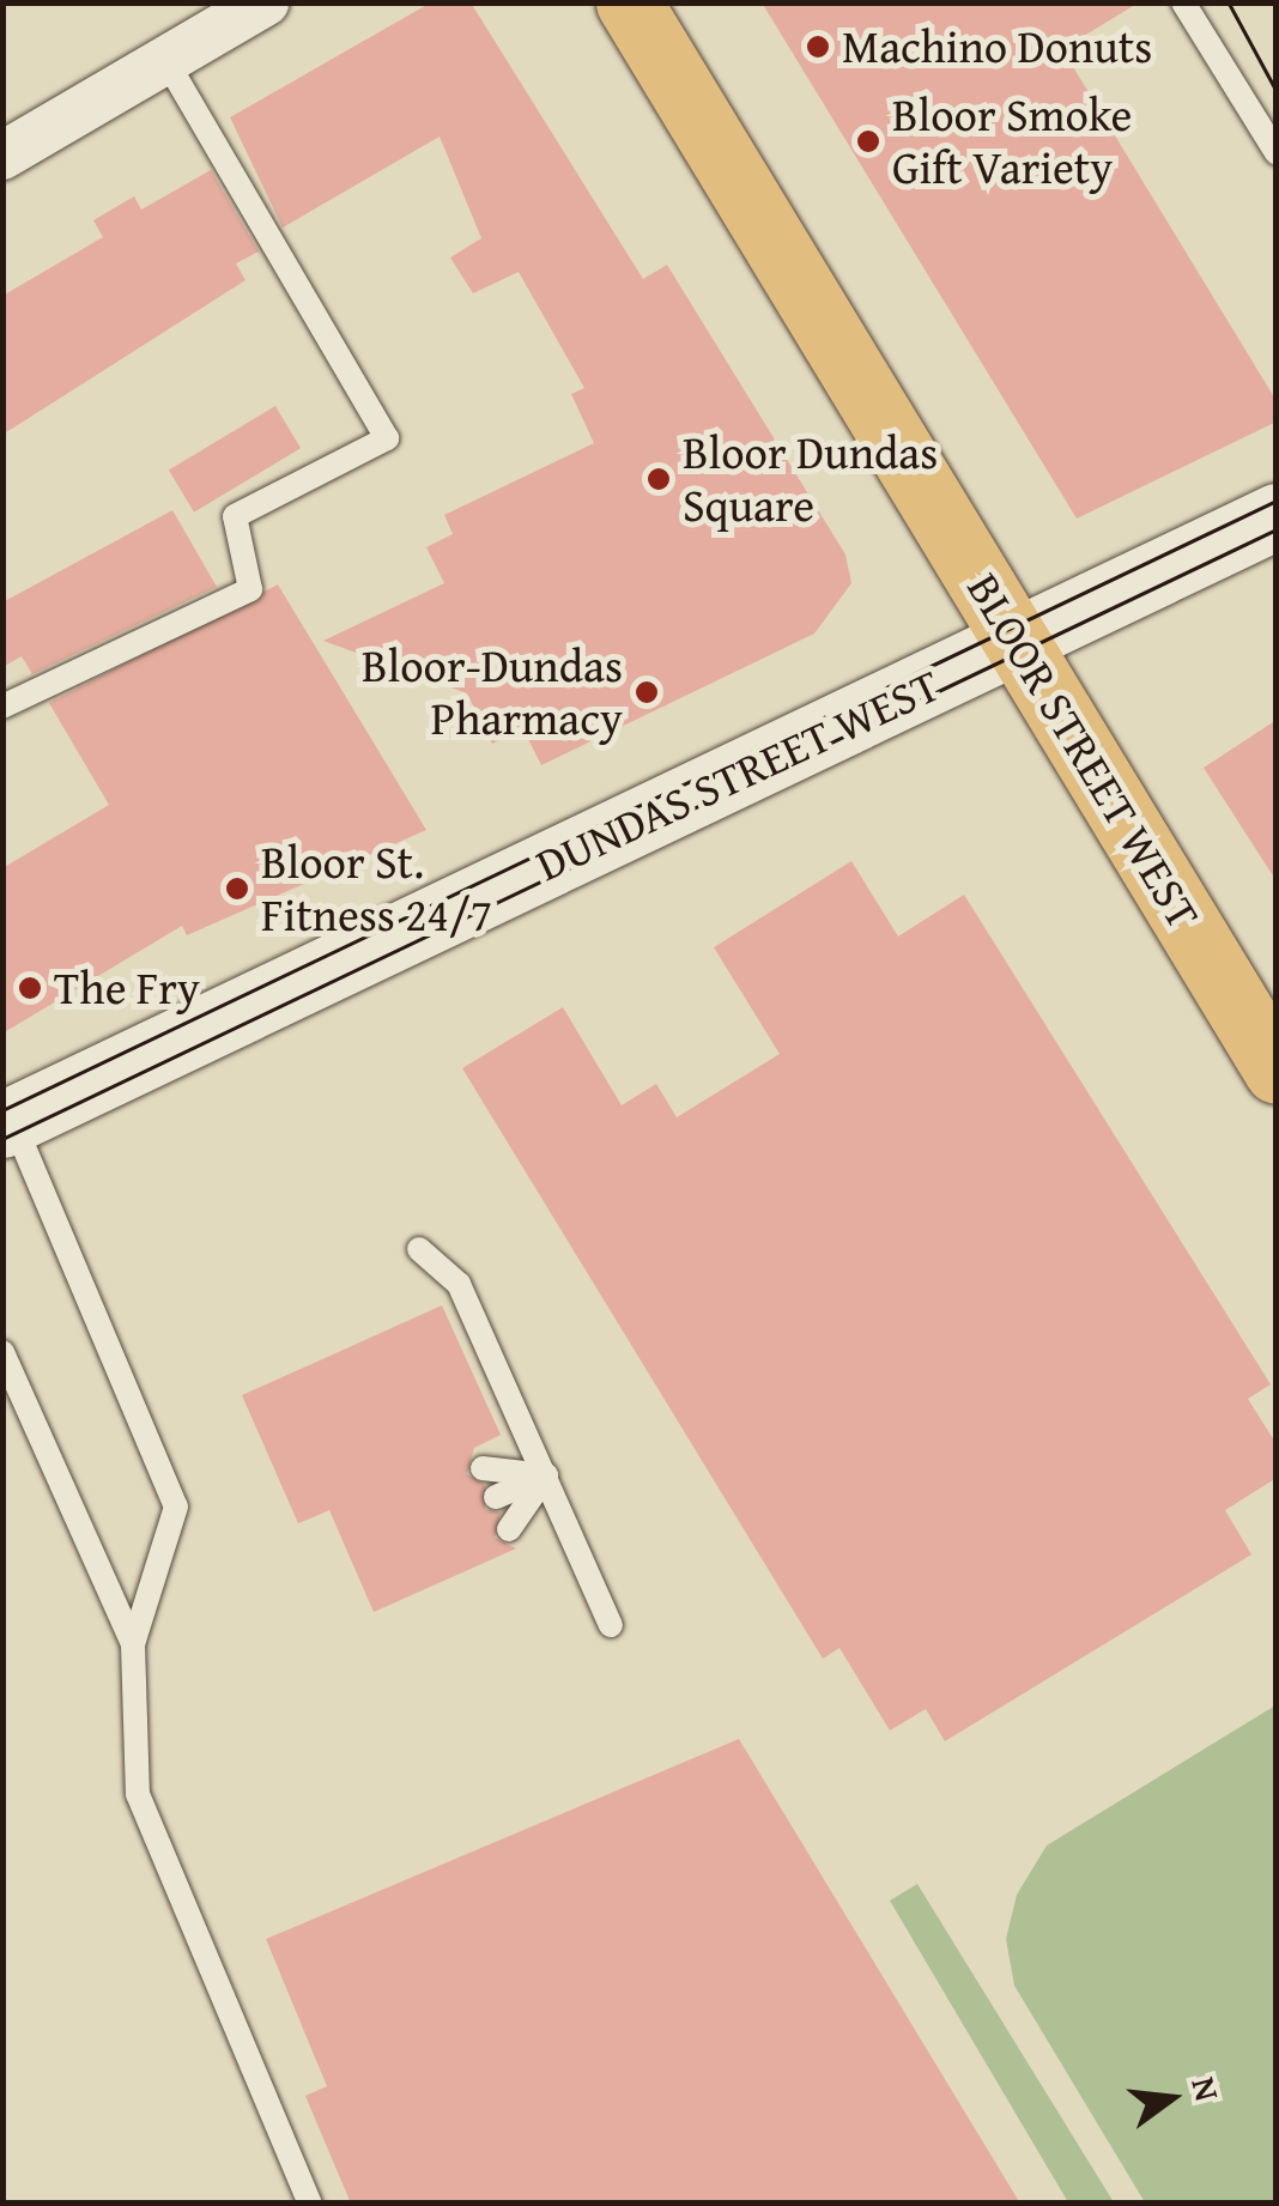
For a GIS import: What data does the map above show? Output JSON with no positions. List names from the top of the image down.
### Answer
{
  "streets": {
    "main road": ["BLOOR STREET WEST", "DUNDAS STREET WEST"]
  },
  "crossings": [
    ["BLOOR STREET WEST", "DUNDAS STREET WEST"]
  ],
  "places": [
    "Machino Donuts",
    "Bloor Smoke Gift Variety",
    "Bloor Dundas Square",
    "Bloor-Dundas Pharmacy",
    "Bloor St. Fitness 24/7",
    "The Fry"
  ],
  "north": "right"
}
